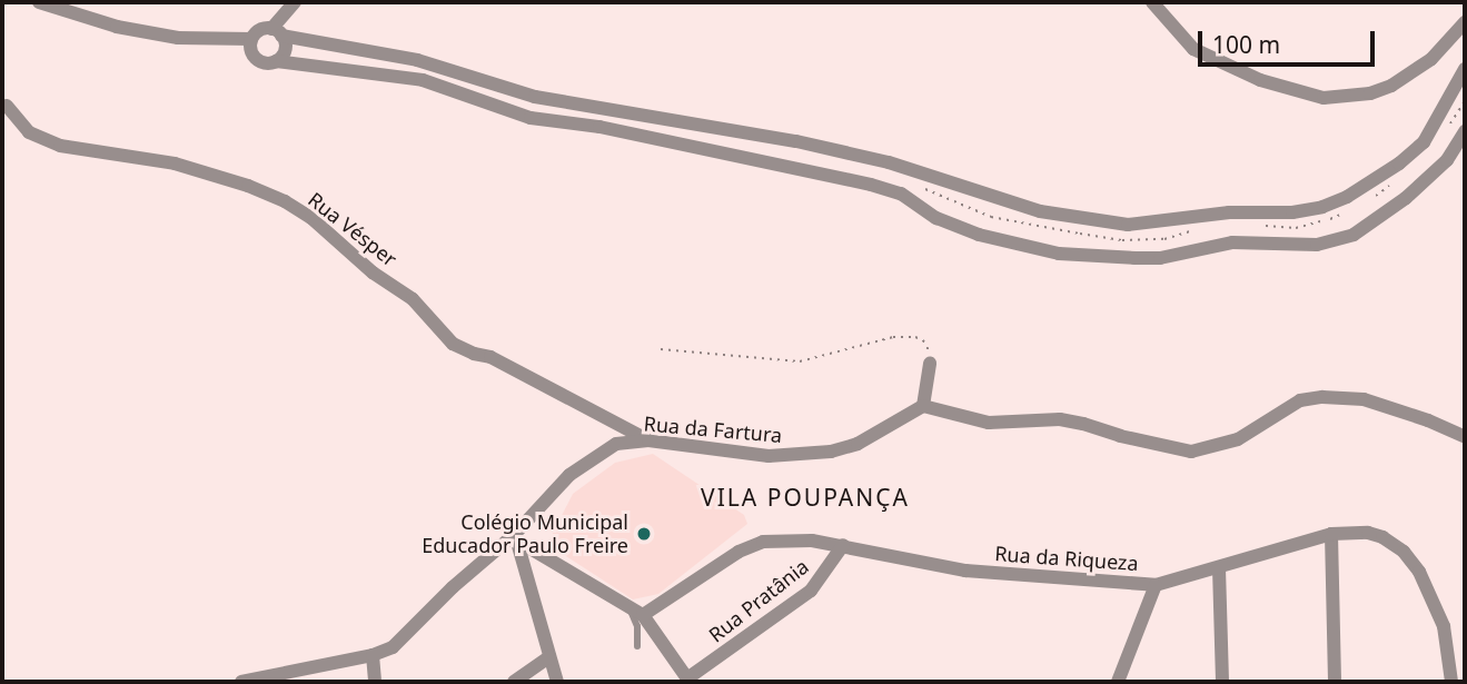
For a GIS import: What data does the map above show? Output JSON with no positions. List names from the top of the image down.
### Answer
{
  "streets": {
    "street": [
      "Rua Vésper",
      "Rua da Fartura",
      "Rua da Riqueza",
      "Rua Pratânia"
    ]
  },
  "crossings": [
    ["Rua Vésper", "Rua da Fartura"],
    ["Rua da Riqueza", "Rua Pratânia"]
  ],
  "districts": ["VILA POUPANÇA"],
  "places": ["Colégio Municipal Educador Paulo Freire"],
  "scale_bar": "100 m"
}
